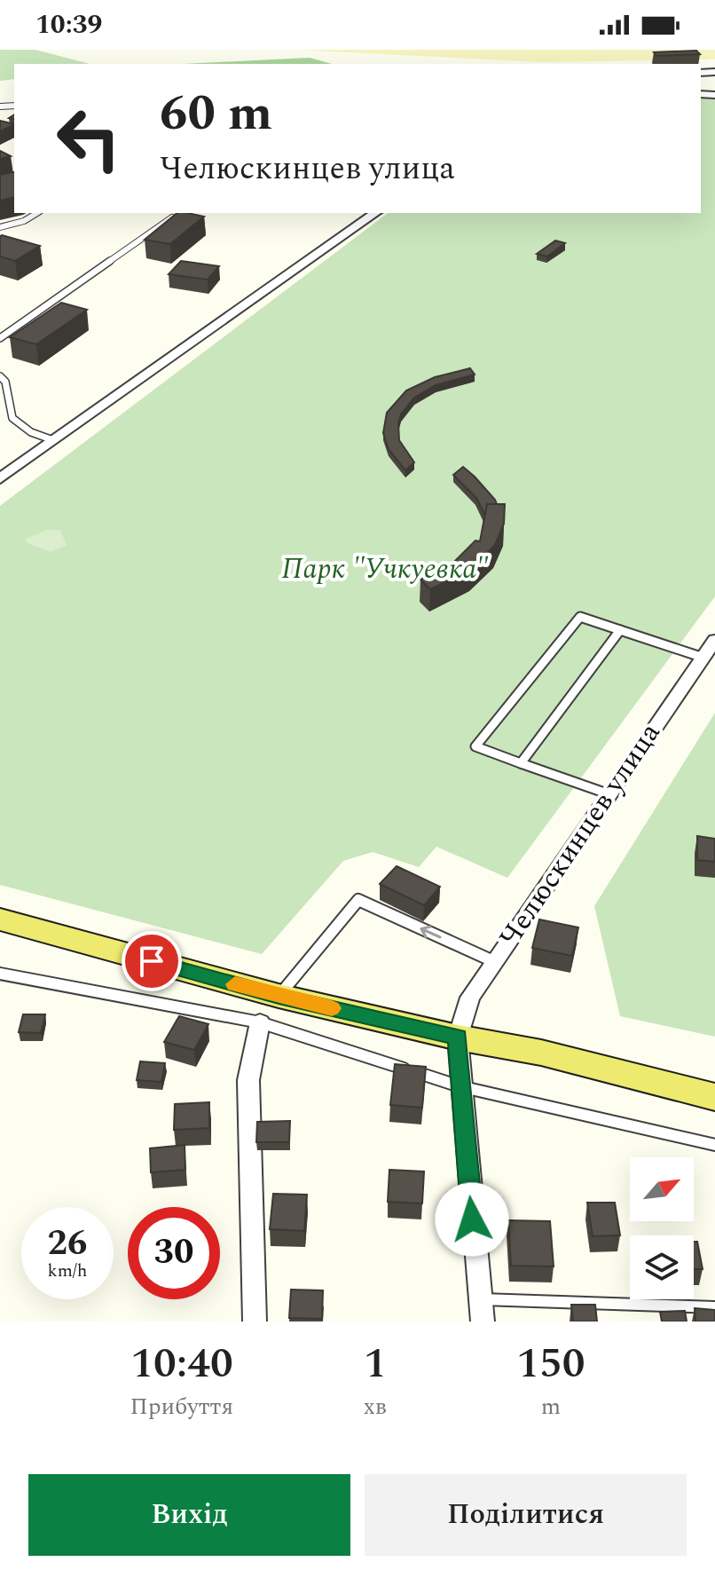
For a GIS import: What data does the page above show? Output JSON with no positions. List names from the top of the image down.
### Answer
{
  "streets": {
    "street": ["Челюскинцев улица"]
  },
  "parks": ["Парк \"Учкуевка\""],
  "north": "top right",
  "page": {
    "status": "10:39",
    "turn": ["60 m", "Челюскинцев улица"],
    "speed": "26 km/h",
    "limit": "30",
    "eta": [
      "10:40",
      "Прибуття",
      "1",
      "хв",
      "150",
      "m"
    ],
    "buttons": ["Вихід", "Поділитися"]
  }
}
